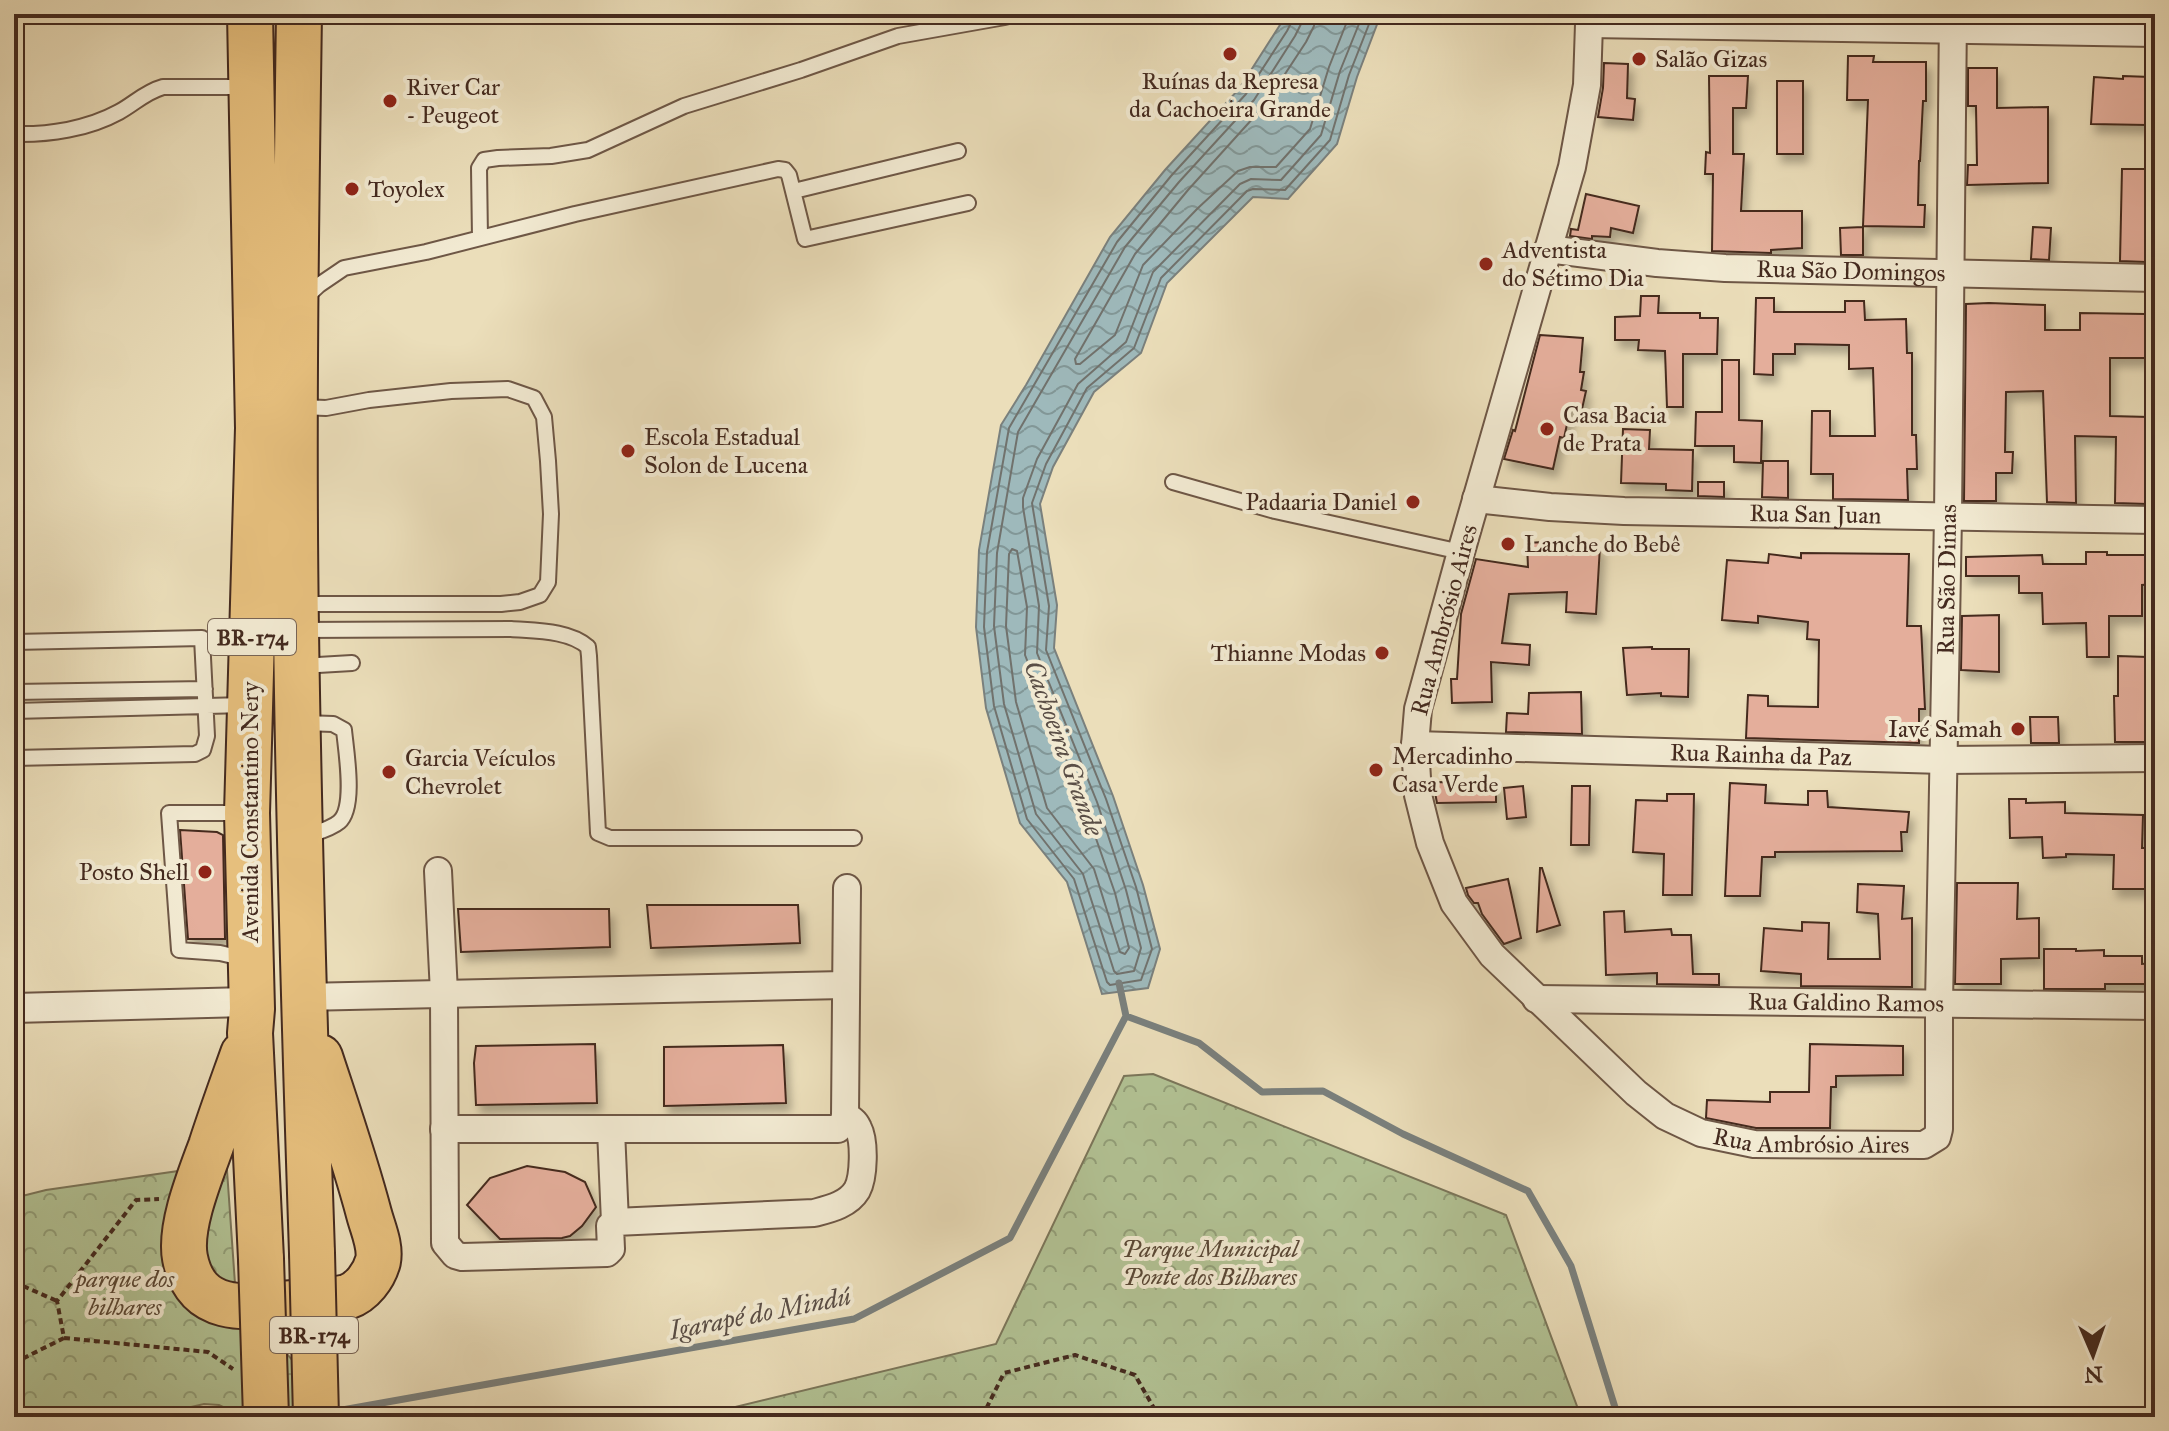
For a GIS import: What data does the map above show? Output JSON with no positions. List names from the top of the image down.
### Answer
{
  "streets": {
    "highway": ["BR-174", "Avenida Constantino Nery"],
    "street": [
      "Rua São Domingos",
      "Rua San Juan",
      "Rua São Dimas",
      "Rua Ambrósio Aires",
      "Rua Rainha da Paz",
      "Rua Galdino Ramos"
    ]
  },
  "crossings": [
    ["Rua São Domingos", "Rua São Dimas"],
    ["Rua São Domingos", "Rua Ambrósio Aires"],
    ["Rua San Juan", "Rua São Dimas"],
    ["Rua San Juan", "Rua Ambrósio Aires"],
    ["Rua São Dimas", "Rua Ambrósio Aires"],
    ["Rua São Dimas", "Rua Rainha da Paz"],
    ["Rua São Dimas", "Rua Galdino Ramos"],
    ["Rua Ambrósio Aires", "Rua Rainha da Paz"],
    ["Rua Ambrósio Aires", "Rua Galdino Ramos"]
  ],
  "water": ["Cachoeira Grande", "Igarapé do Mindú"],
  "parks": ["Parque Municipal Ponte dos Bilhares", "parque dos bilhares"],
  "places": [
    "Ruínas da Represa da Cachoeira Grande",
    "Salão Gizas",
    "River Car - Peugeot",
    "Toyolex",
    "Adventista do Sétimo Dia",
    "Casa Bacia de Prata",
    "Escola Estadual Solon de Lucena",
    "Padaaria Daniel",
    "Lanche do Bebê",
    "Thianne Modas",
    "Iavé Samah",
    "Mercadinho Casa Verde",
    "Garcia Veículos Chevrolet",
    "Posto Shell"
  ],
  "north": "bottom"
}
